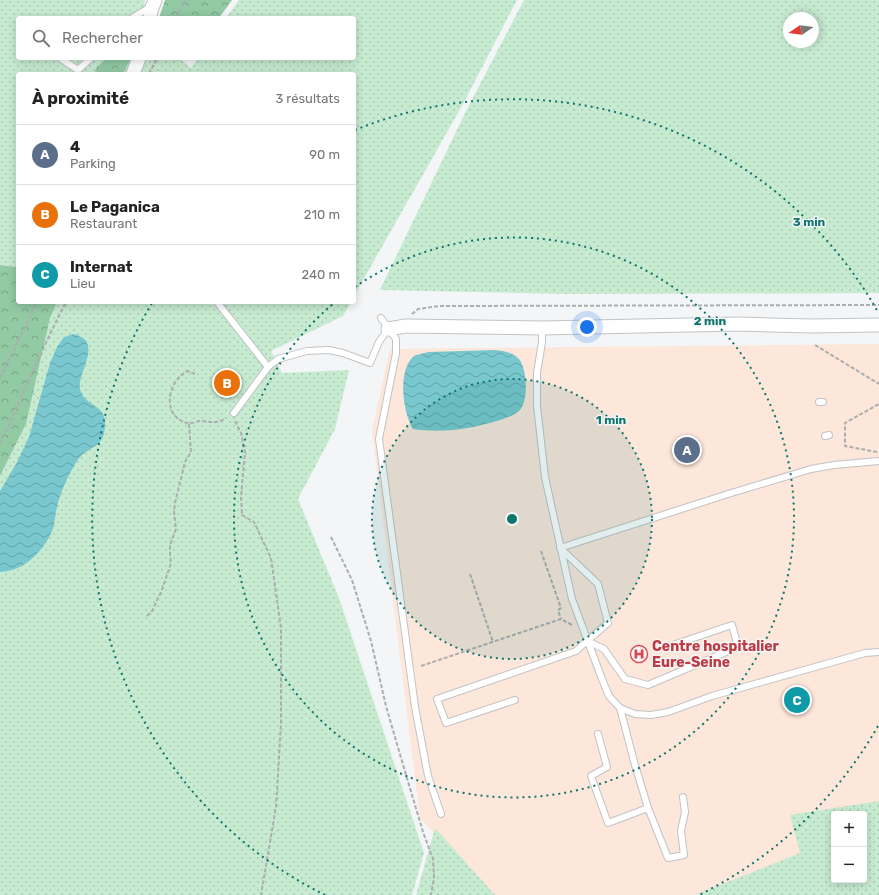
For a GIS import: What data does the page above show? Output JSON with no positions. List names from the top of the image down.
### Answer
{
  "places": {
    "hospital": ["Centre hospitalier Eure-Seine"]
  },
  "north": "left",
  "page": {
    "search": "Rechercher",
    "heading": ["À proximité", "3 résultats"],
    "list": [
      {
        "mark": "A",
        "name": "4",
        "note": "Parking",
        "value": "90 m"
      },
      {
        "mark": "B",
        "name": "Le Paganica",
        "note": "Restaurant",
        "value": "210 m"
      },
      {
        "mark": "C",
        "name": "Internat",
        "note": "Lieu",
        "value": "240 m"
      }
    ],
    "pins": ["B", "A", "C"],
    "map_buttons": ["+", "−"]
  },
  "rings": ["3 min", "2 min", "1 min"]
}
